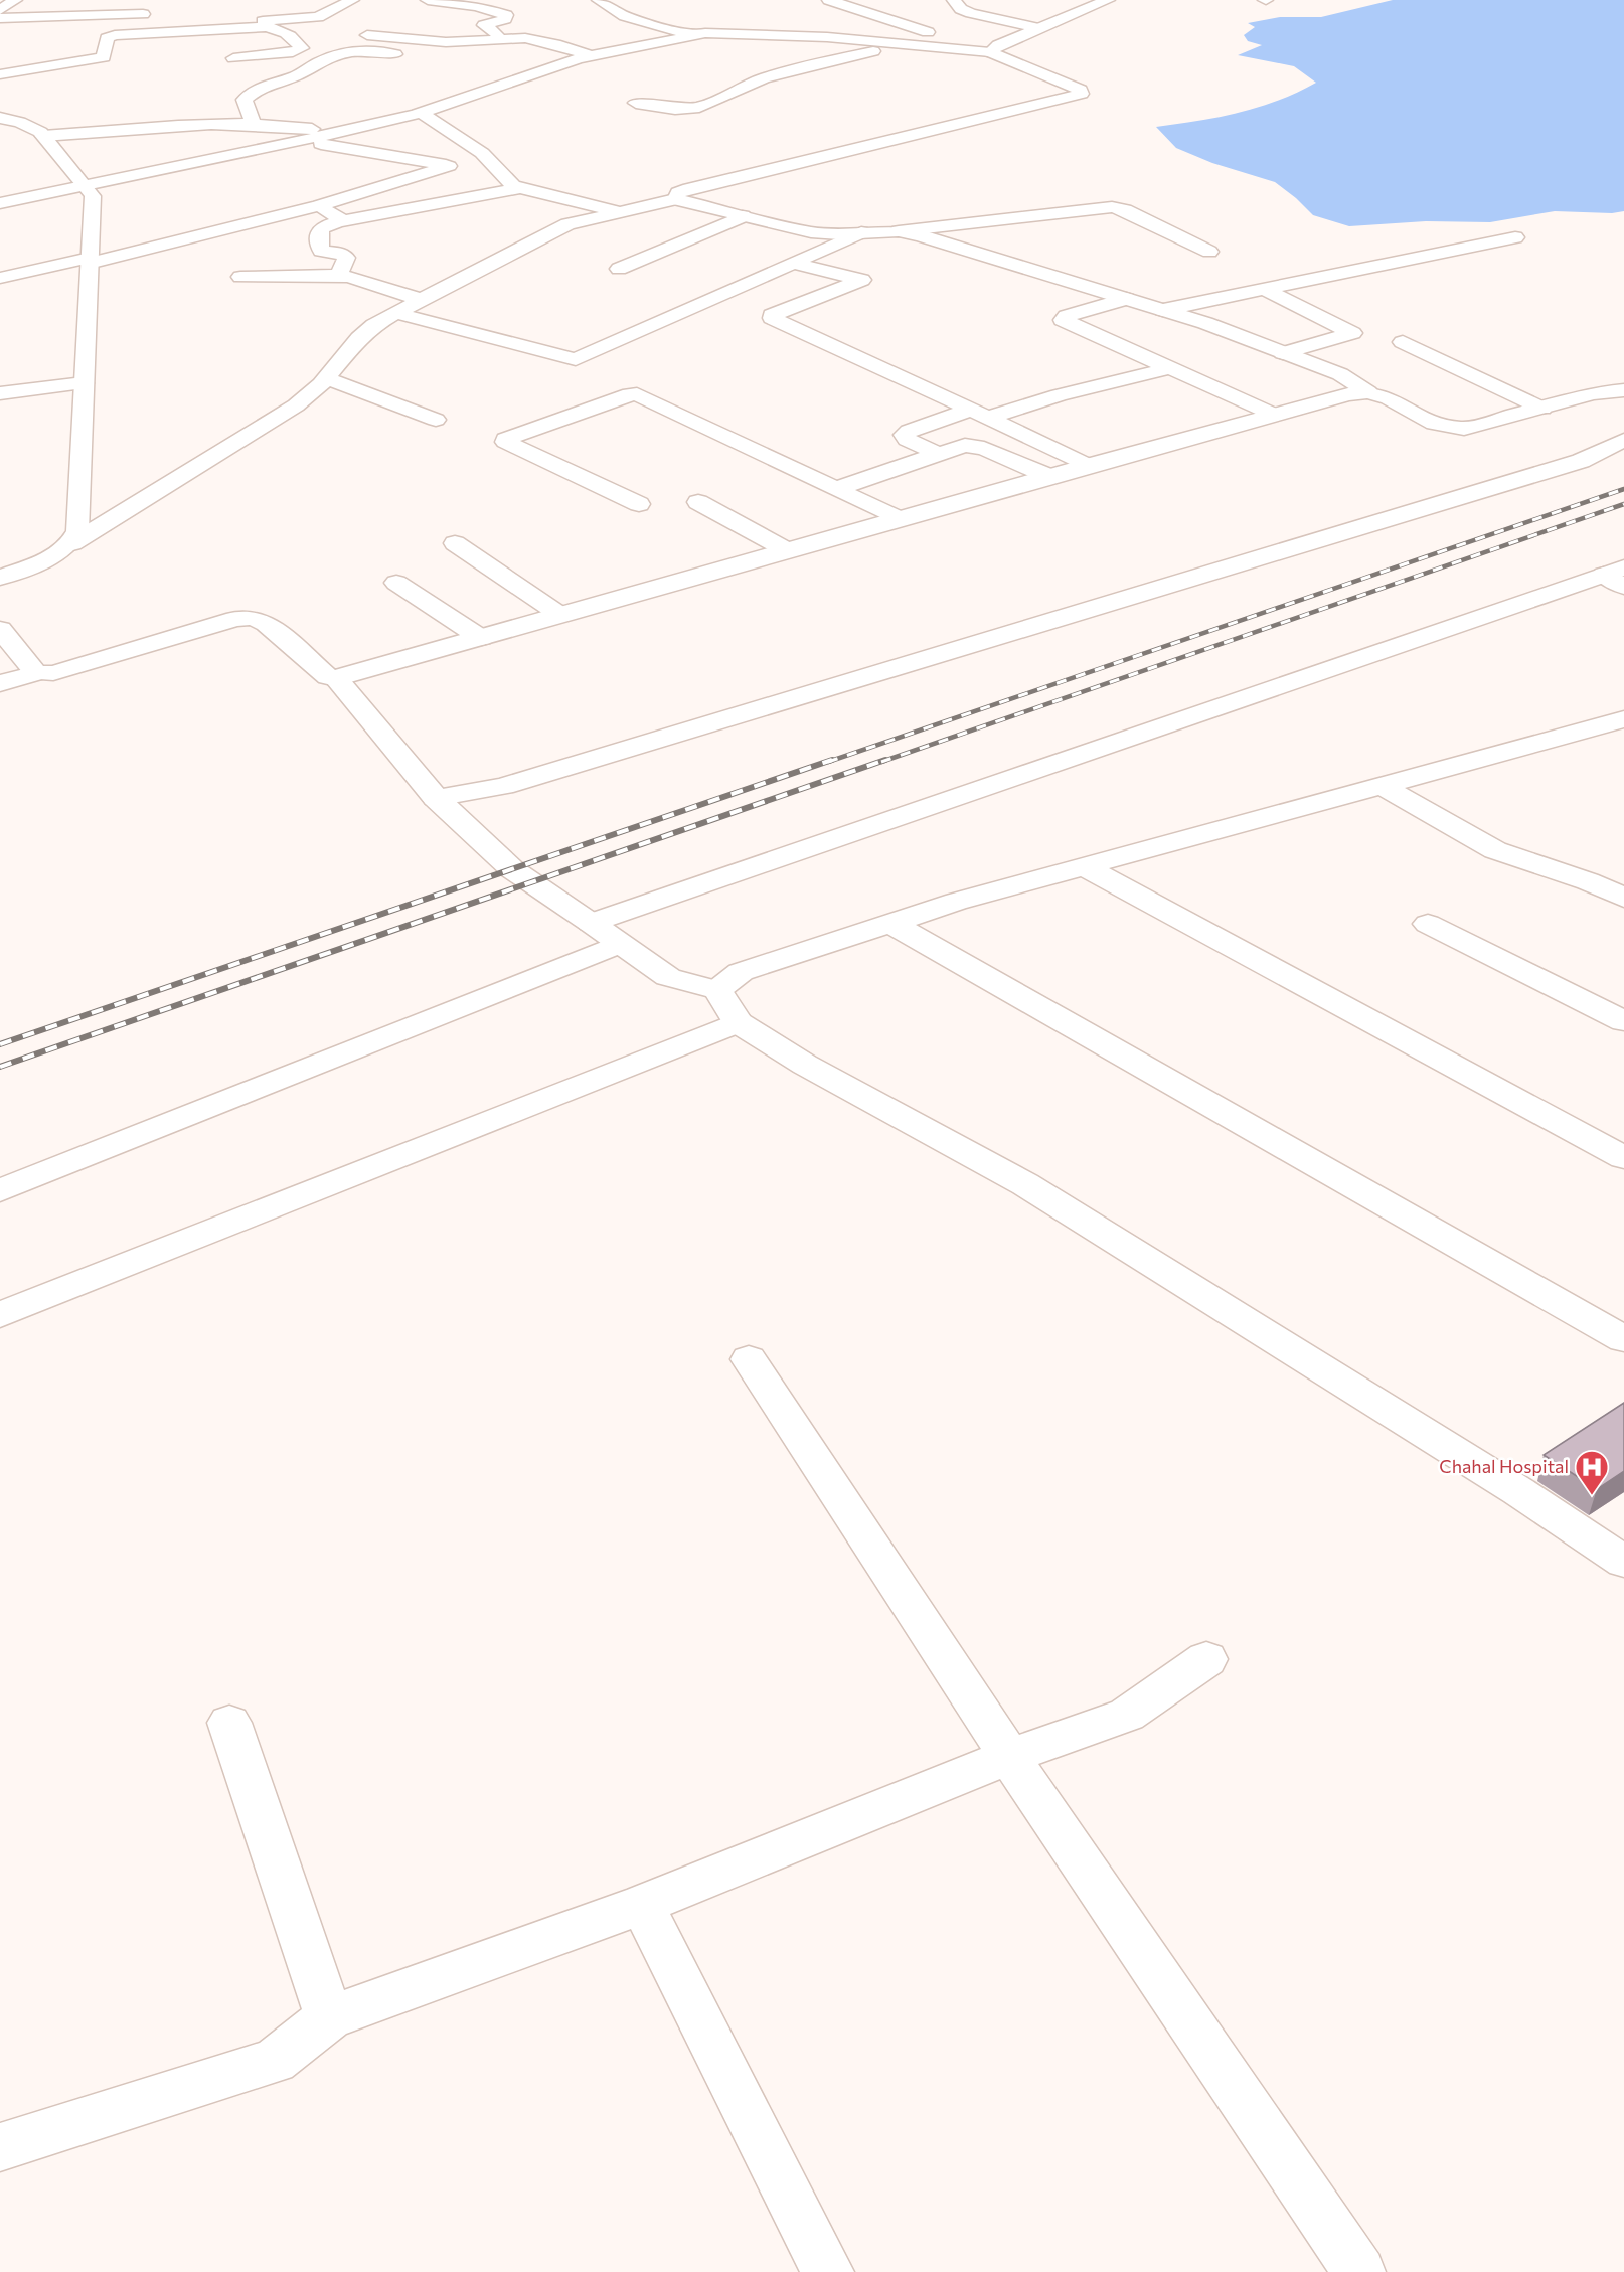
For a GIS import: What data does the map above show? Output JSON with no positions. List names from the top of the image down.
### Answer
{
  "places": {
    "hospital": ["Chahal Hospital"]
  }
}
